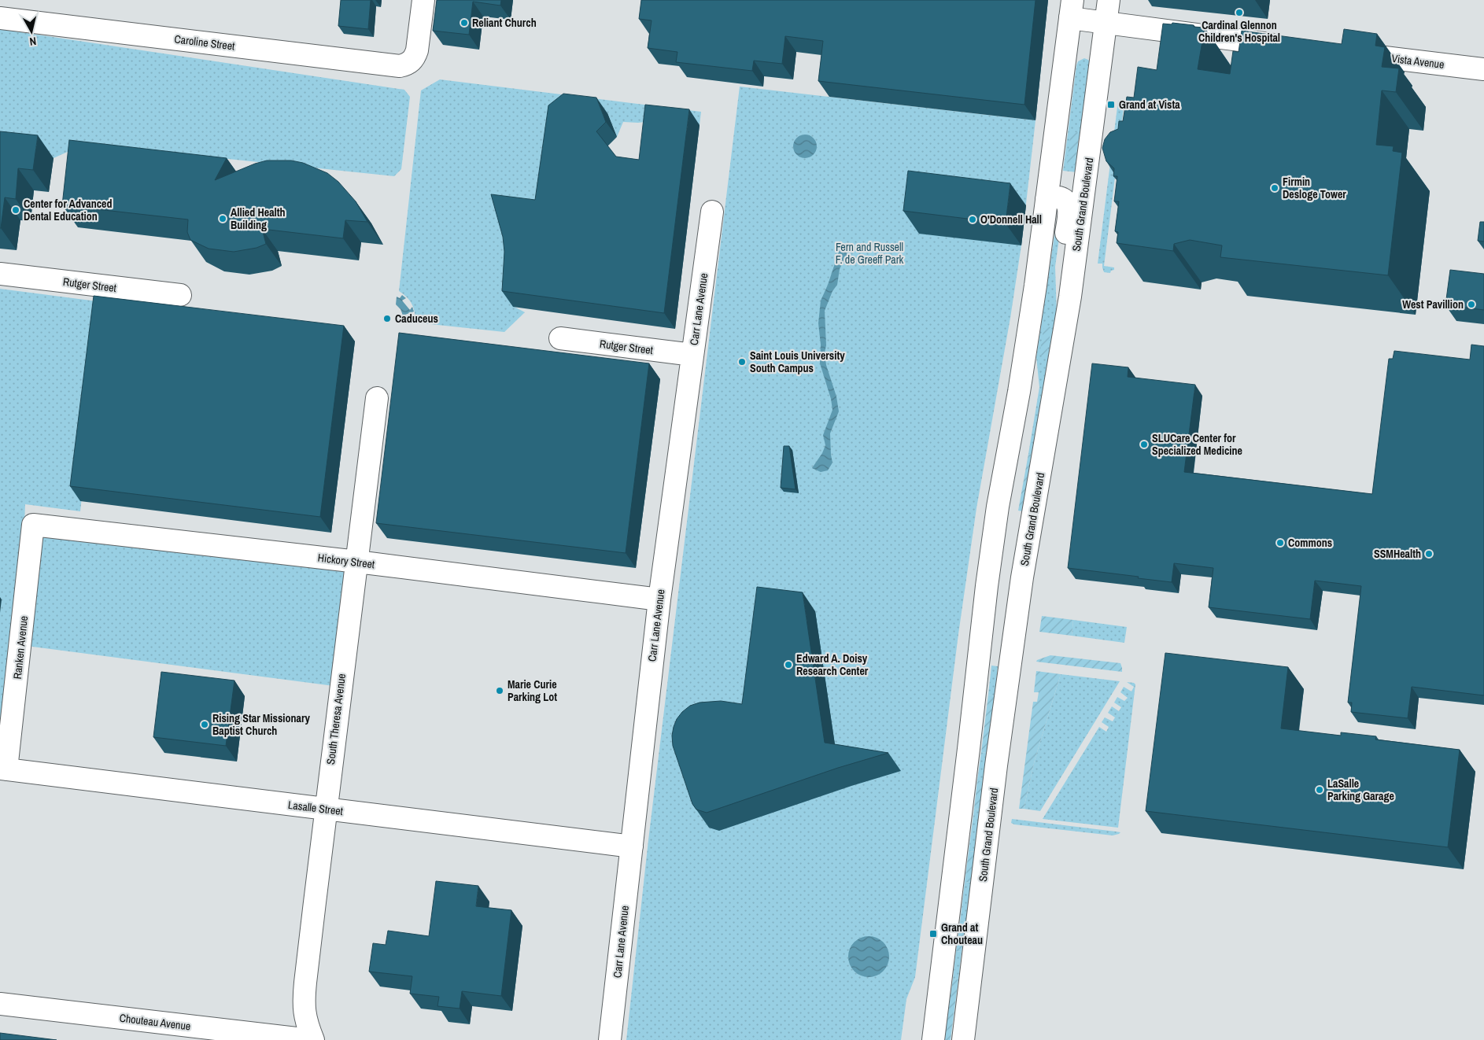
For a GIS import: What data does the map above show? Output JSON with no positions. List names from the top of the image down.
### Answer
{
  "streets": {
    "street": [
      "Caroline Street",
      "Vista Avenue",
      "South Grand Boulevard",
      "Rutger Street",
      "Carr Lane Avenue",
      "Hickory Street",
      "Ranken Avenue",
      "South Theresa Avenue",
      "Lasalle Street",
      "Chouteau Avenue"
    ]
  },
  "crossings": [
    ["Rutger Street", "Carr Lane Avenue"],
    ["Carr Lane Avenue", "Hickory Street"],
    ["Carr Lane Avenue", "Lasalle Street"],
    ["Hickory Street", "Ranken Avenue"],
    ["Hickory Street", "South Theresa Avenue"],
    ["Ranken Avenue", "Lasalle Street"],
    ["South Theresa Avenue", "Lasalle Street"],
    ["South Theresa Avenue", "Chouteau Avenue"]
  ],
  "parks": ["Fern and Russell F. de Greeff Park"],
  "places": {
    "other": [
      "Cardinal Glennon Children's Hospital",
      "Reliant Church",
      "Firmin Desloge Tower",
      "Center for Advanced Dental Education",
      "Allied Health Building",
      "O'Donnell Hall",
      "West Pavillion",
      "Caduceus",
      "Saint Louis University South Campus",
      "SLUCare Center for Specialized Medicine",
      "Commons",
      "SSMHealth",
      "Edward A. Doisy Research Center",
      "Marie Curie Parking Lot",
      "Rising Star Missionary Baptist Church",
      "LaSalle Parking Garage"
    ],
    "transit": ["Grand at Vista", "Grand at Chouteau"]
  },
  "north": "bottom"
}
